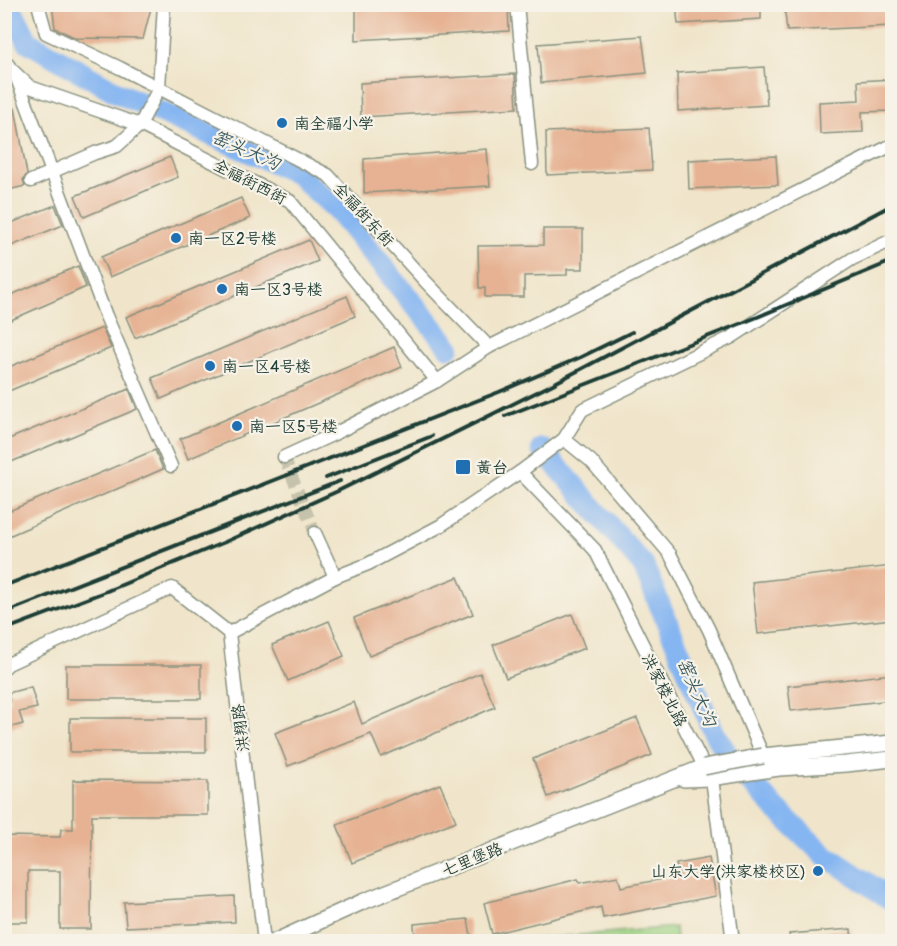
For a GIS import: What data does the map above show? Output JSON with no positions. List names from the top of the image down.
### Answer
{
  "streets": {
    "main road": ["七里堡路"],
    "street": [
      "全福街西街",
      "全福街东街",
      "洪家楼北路",
      "洪翔路"
    ]
  },
  "crossings": [
    ["洪家楼北路", "七里堡路"]
  ],
  "water": ["窑头大沟"],
  "places": {
    "other": [
      "南全福小学",
      "南一区2号楼",
      "南一区3号楼",
      "南一区4号楼",
      "南一区5号楼",
      "山东大学(洪家楼校区)"
    ],
    "transit": ["黄台"]
  }
}
